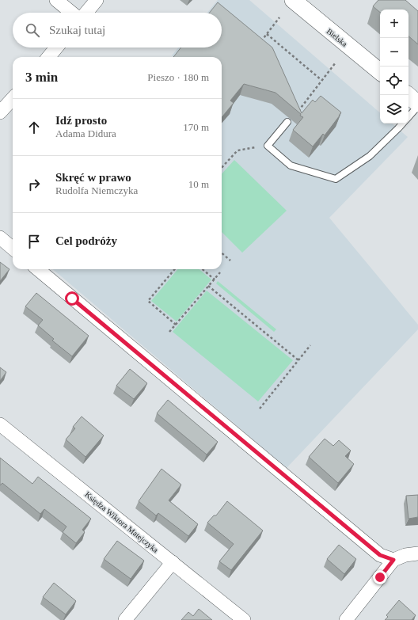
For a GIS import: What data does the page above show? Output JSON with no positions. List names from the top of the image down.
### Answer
{
  "streets": {
    "street": ["Bielska", "Księdza Wiktora Matejczyka"]
  },
  "page": {
    "map_buttons": ["+", "−"],
    "search": "Szukaj tutaj",
    "heading": ["3 min", "Pieszo · 180 m"],
    "list": [
      ["Idź prosto", "Adama Didura", "170 m"],
      ["Skręć w prawo", "Rudolfa Niemczyka", "10 m"],
      "Cel podróży"
    ]
  }
}
